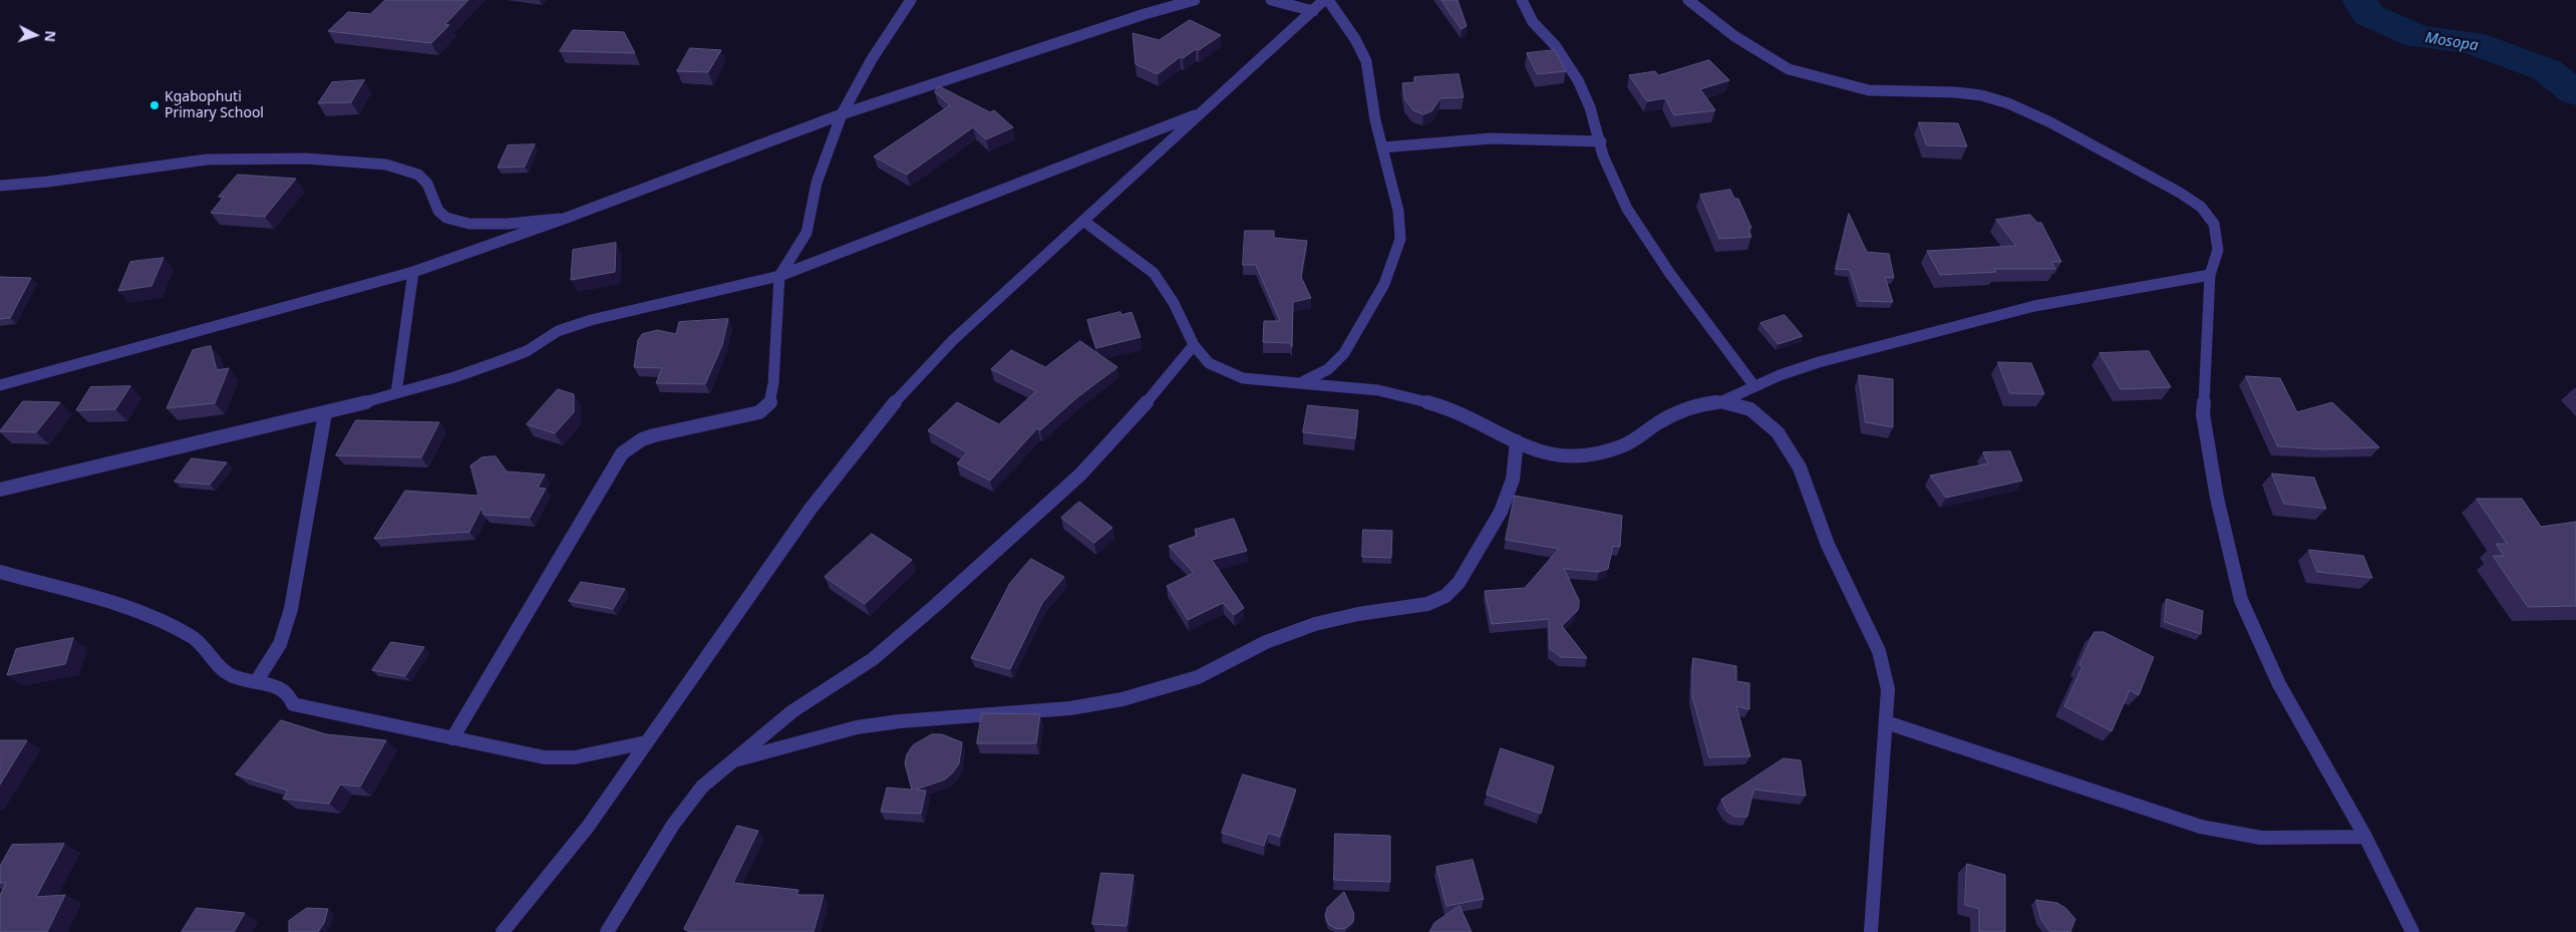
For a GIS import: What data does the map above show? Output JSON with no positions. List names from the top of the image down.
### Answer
{
  "water": ["Mosopa"],
  "places": ["Kgabophuti Primary School"],
  "north": "right"
}
